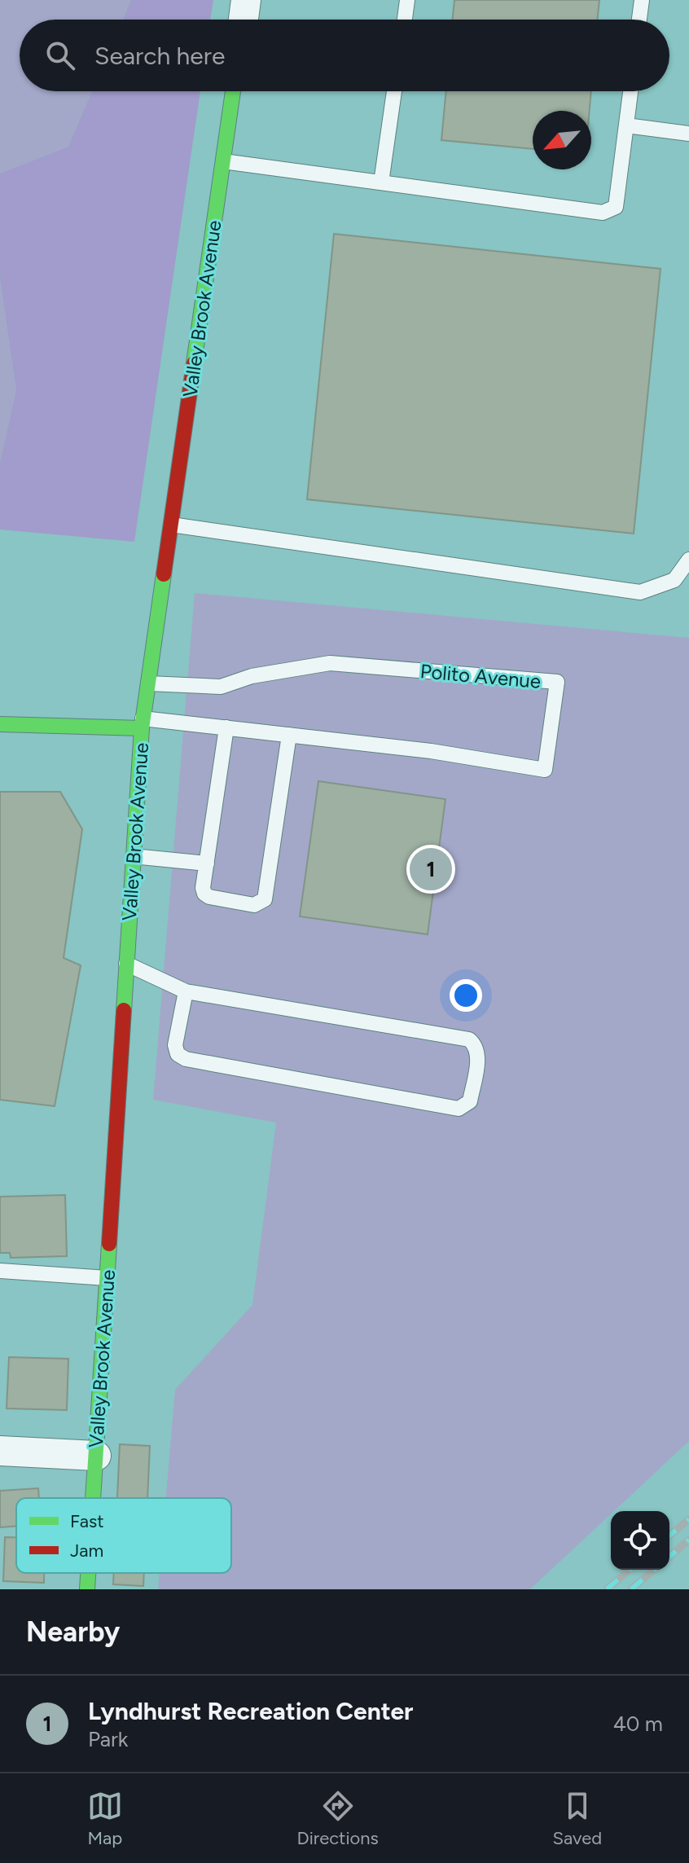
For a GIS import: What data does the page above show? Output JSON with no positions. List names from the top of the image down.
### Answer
{
  "streets": {
    "street": ["Valley Brook Avenue", "Polito Avenue"]
  },
  "crossings": [
    ["Valley Brook Avenue", "Polito Avenue"]
  ],
  "legend": ["Fast", "Jam"],
  "north": "bottom left",
  "page": {
    "search": "Search here",
    "pins": "1",
    "heading": "Nearby",
    "list": [
      {
        "mark": "1",
        "name": "Lyndhurst Recreation Center",
        "note": "Park",
        "value": "40 m"
      }
    ],
    "nav": ["Map", "Directions", "Saved"]
  }
}
